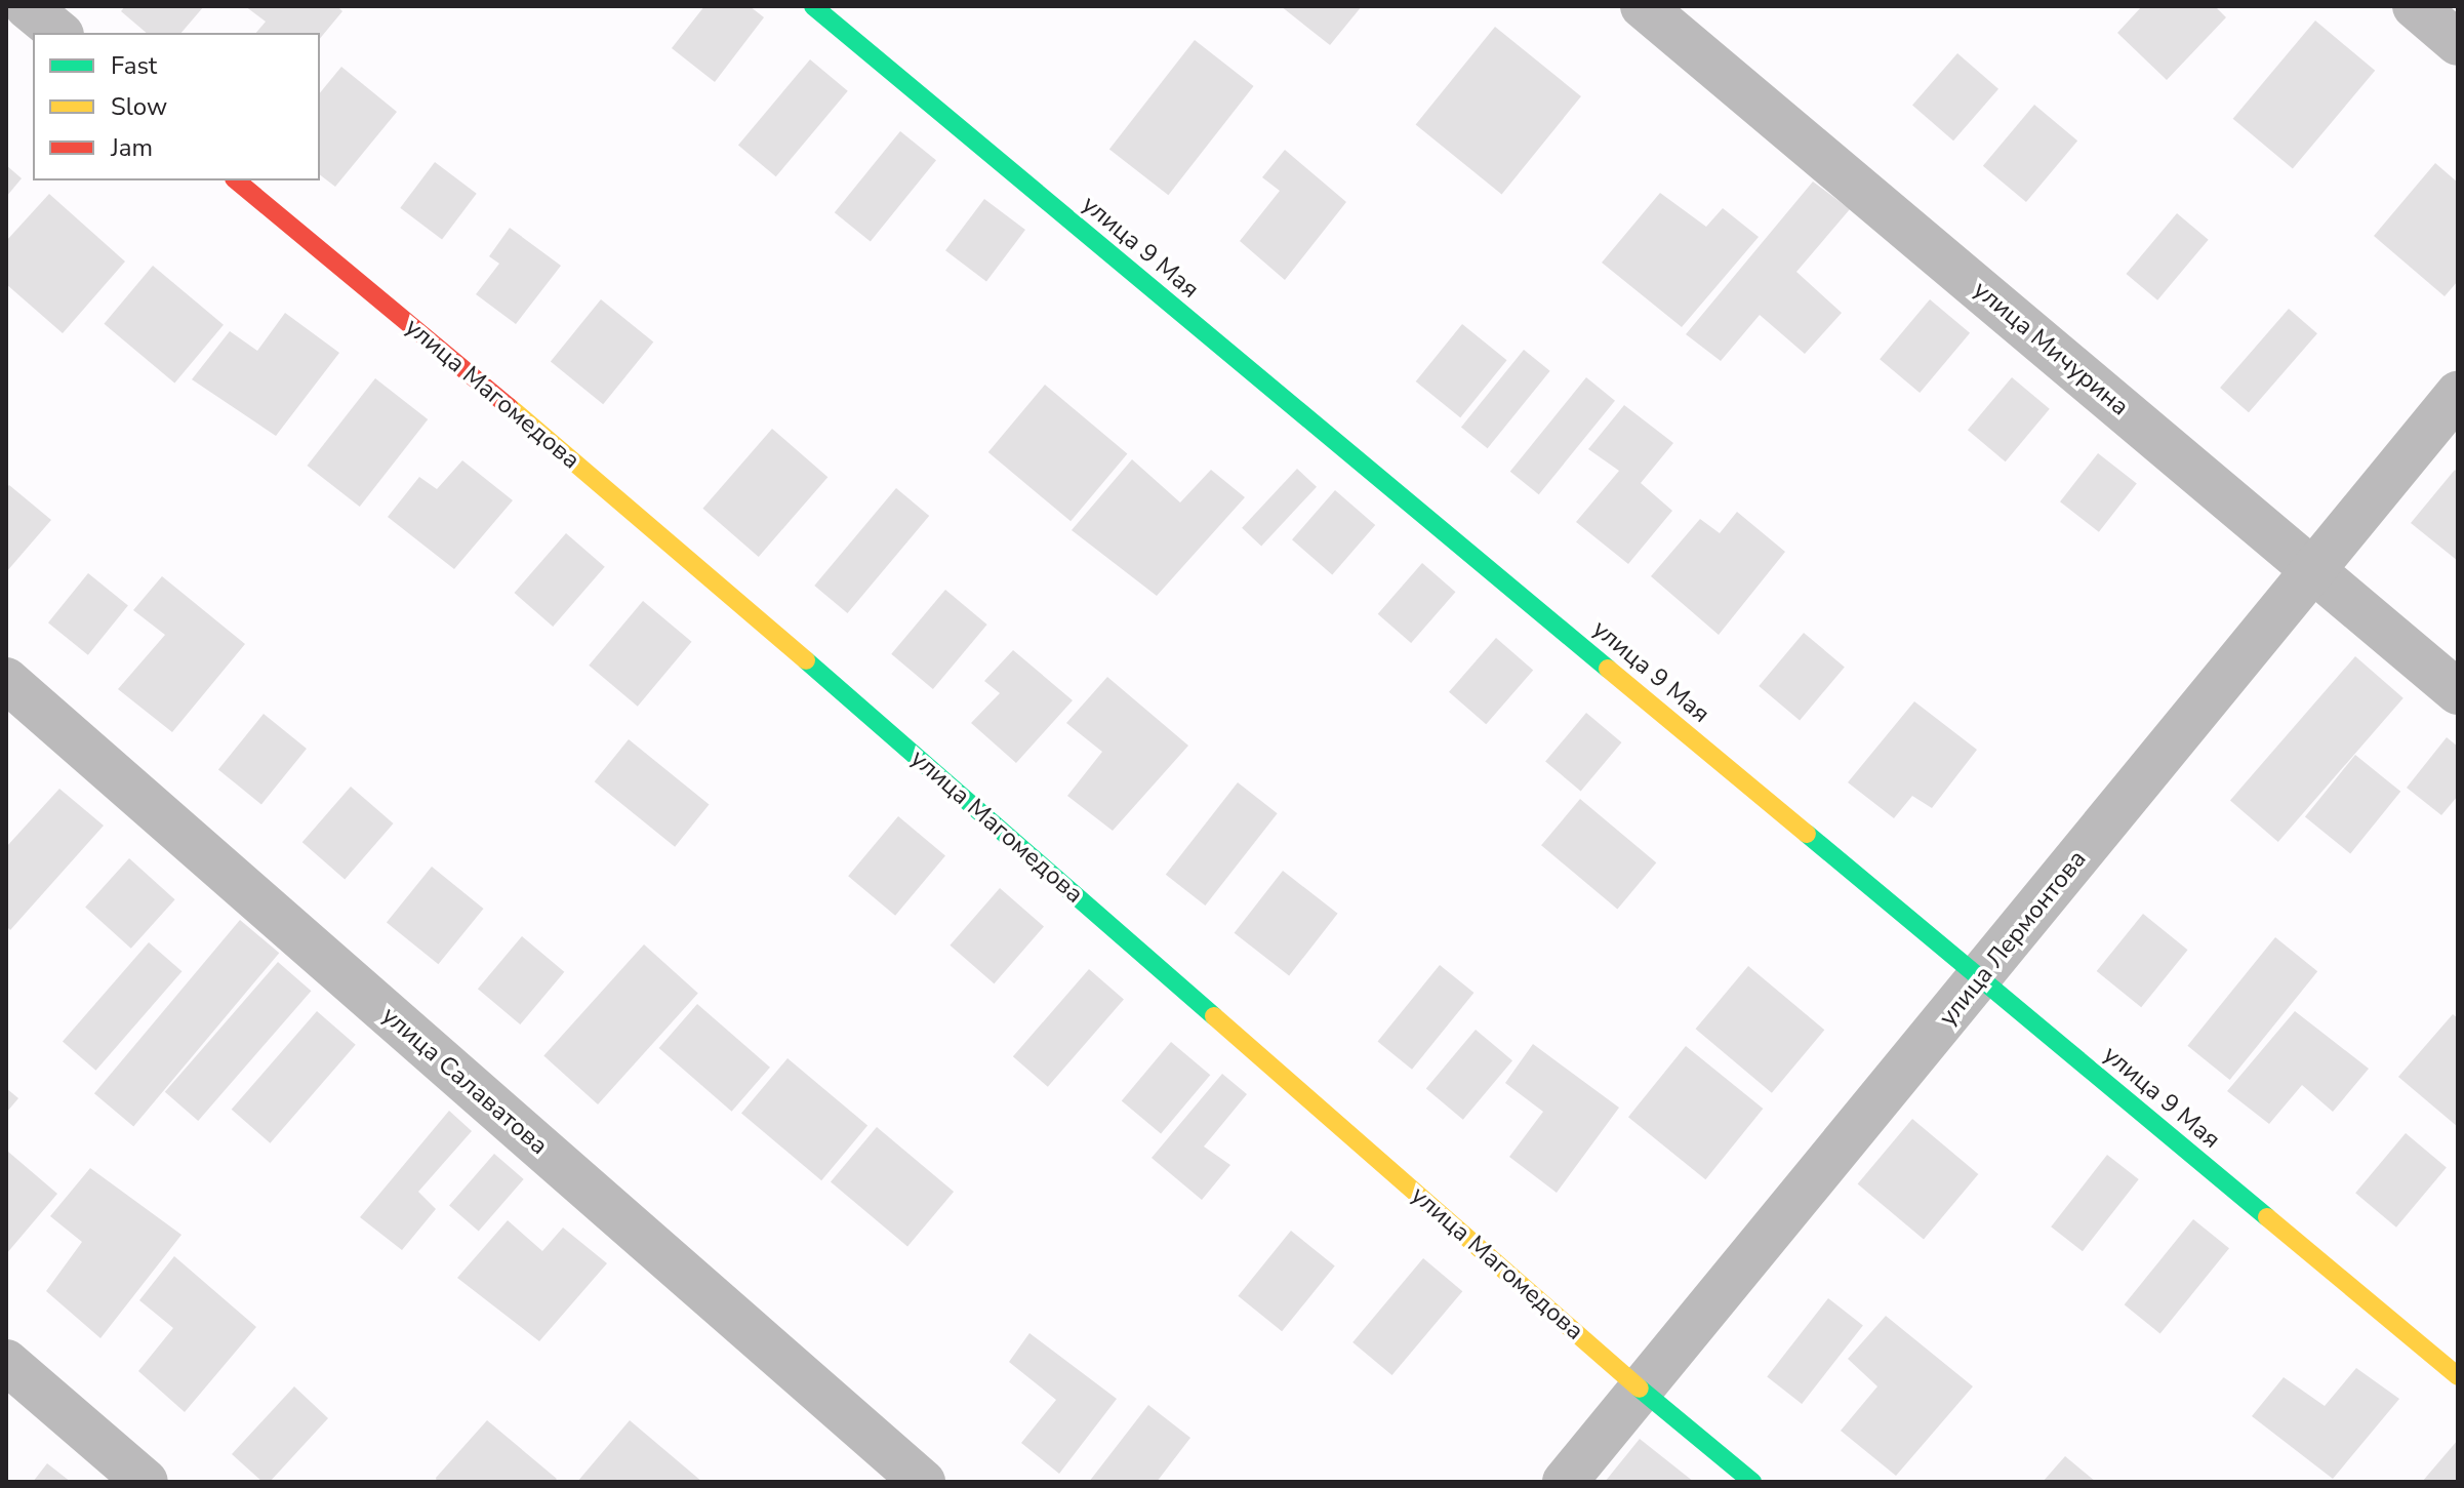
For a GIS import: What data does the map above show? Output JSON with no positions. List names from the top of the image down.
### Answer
{
  "streets": {
    "street": [
      "улица 9 Мая",
      "улица Мичурина",
      "улица Магомедова",
      "улица Лермонтова",
      "улица Салаватова"
    ]
  },
  "crossings": [
    ["улица 9 Мая", "улица Лермонтова"],
    ["улица Мичурина", "улица Лермонтова"],
    ["улица Магомедова", "улица Лермонтова"]
  ],
  "legend": ["Fast", "Slow", "Jam"]
}
